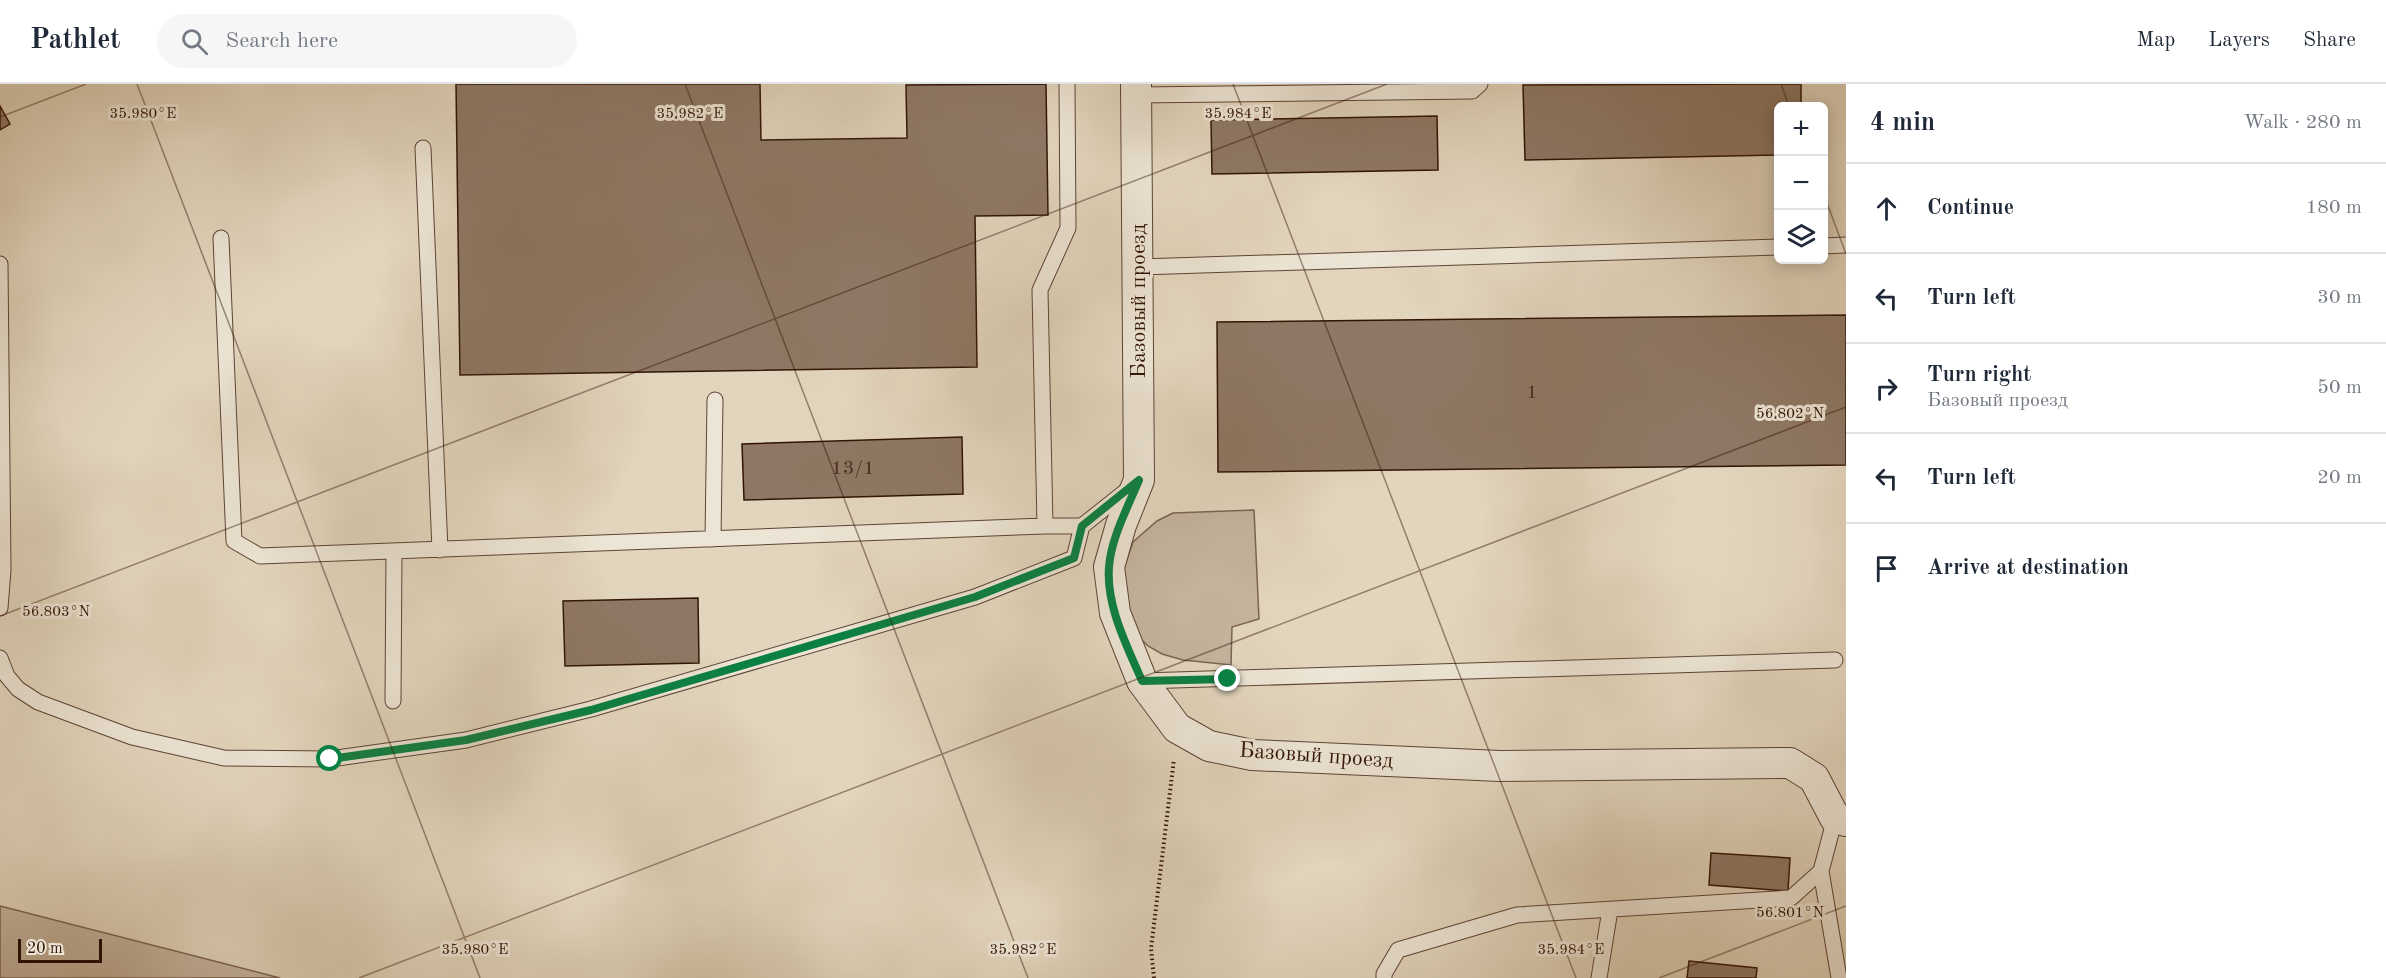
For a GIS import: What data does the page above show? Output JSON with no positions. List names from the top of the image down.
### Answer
{
  "streets": {
    "street": ["Базовый проезд"]
  },
  "house_numbers": ["1", "13/1"],
  "scale_bar": "20 m",
  "page": {
    "header": "Pathlet",
    "search": "Search here",
    "nav": ["Map", "Layers", "Share"],
    "heading": ["4 min", "Walk · 280 m"],
    "map_buttons": ["+", "−"],
    "list": [
      ["Continue", "180 m"],
      ["Turn left", "30 m"],
      ["Turn right", "Базовый проезд", "50 m"],
      ["Turn left", "20 m"],
      "Arrive at destination"
    ],
    "scale": "20 m"
  },
  "coordinates": [
    "35.980°E",
    "35.982°E",
    "35.984°E",
    "56.802°N",
    "56.803°N",
    "56.801°N"
  ]
}
